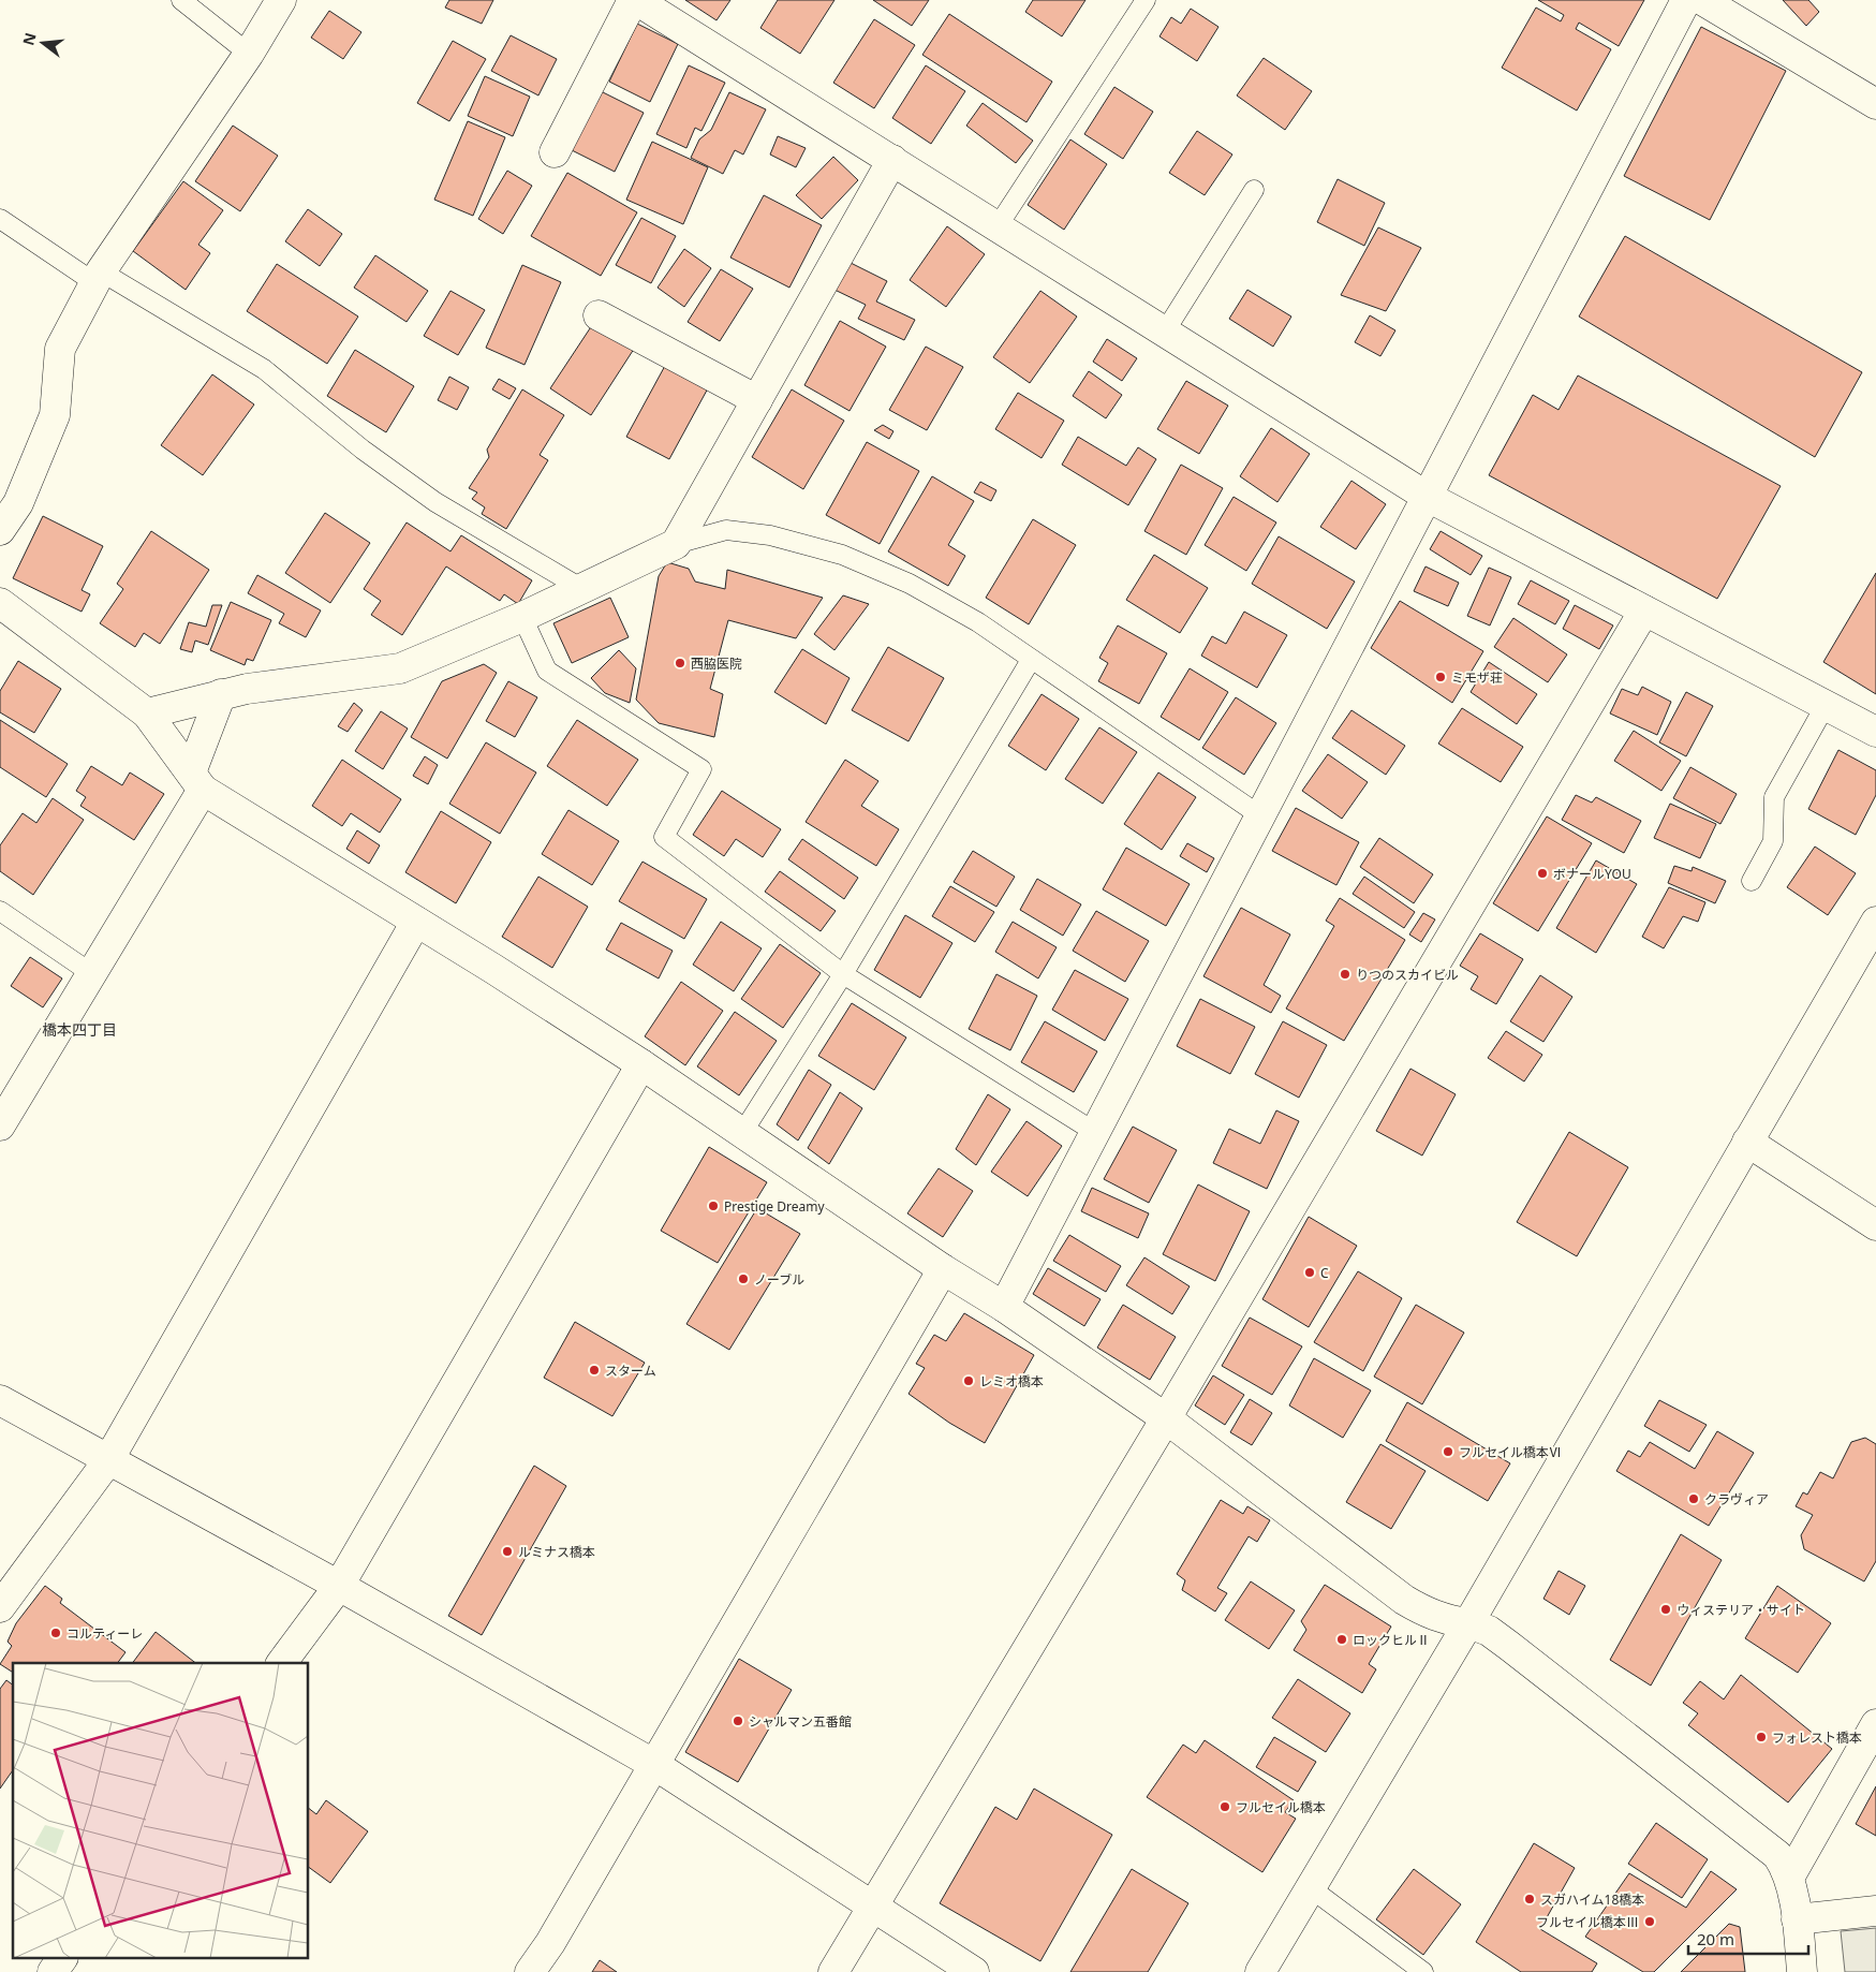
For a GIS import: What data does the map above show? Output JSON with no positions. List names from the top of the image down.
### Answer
{
  "districts": ["橋本四丁目"],
  "places": [
    "西脇医院",
    "ミモザ荘",
    "ボナールYOU",
    "りつのスカイビル",
    "Prestige Dreamy",
    "C",
    "ノーブル",
    "スターム",
    "レミオ橋本",
    "フルセイル橋本Ⅵ",
    "クラヴィア",
    "ルミナス橋本",
    "ウィステリア・サイト",
    "コルティーレ",
    "ロックヒルⅡ",
    "シャルマン五番館",
    "フォレスト橋本",
    "フルセイル橋本",
    "スガハイム18橋本",
    "フルセイル橋本Ⅲ"
  ],
  "scale_bar": "20 m",
  "north": "left"
}
